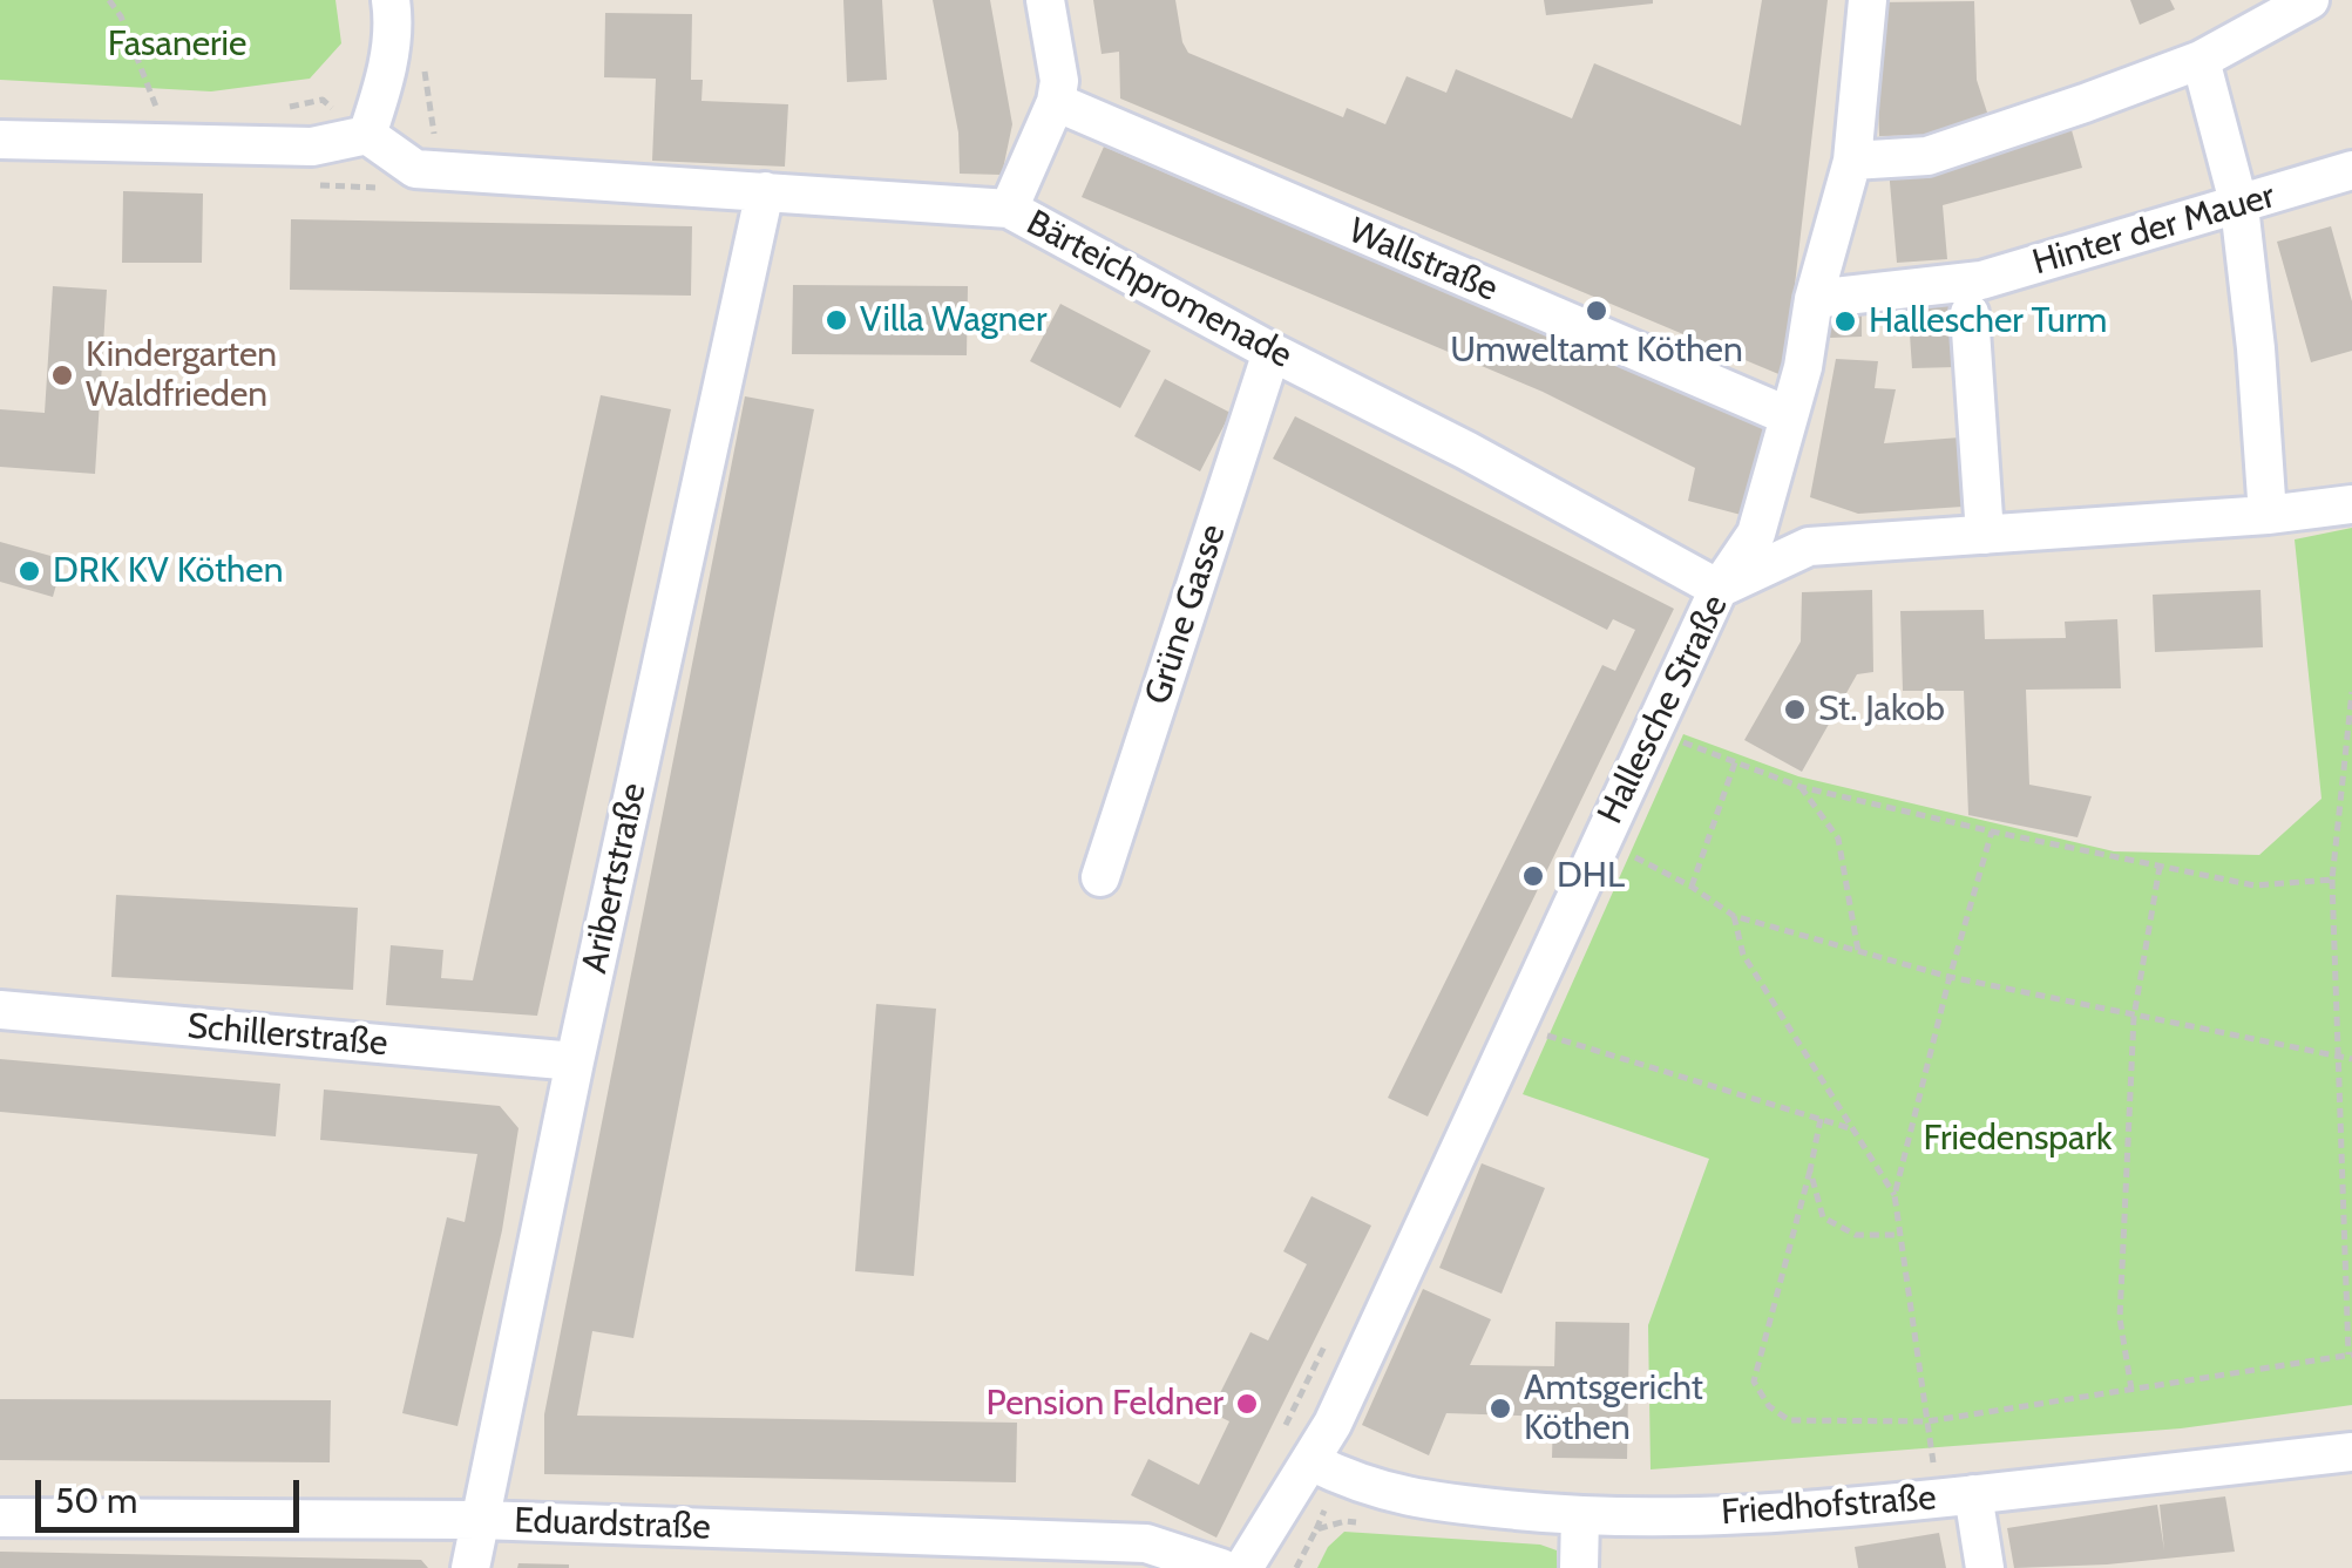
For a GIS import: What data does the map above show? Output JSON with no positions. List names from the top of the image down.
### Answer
{
  "streets": {
    "street": [
      "Hinter der Mauer",
      "Wallstraße",
      "Bärteichpromenade",
      "Grüne Gasse",
      "Hallesche Straße",
      "Aribertstraße",
      "Schillerstraße",
      "Friedhofstraße",
      "Eduardstraße"
    ]
  },
  "crossings": [
    ["Hinter der Mauer", "Hallesche Straße"],
    ["Wallstraße", "Hallesche Straße"],
    ["Bärteichpromenade", "Grüne Gasse"],
    ["Bärteichpromenade", "Hallesche Straße"],
    ["Bärteichpromenade", "Aribertstraße"],
    ["Hallesche Straße", "Friedhofstraße"],
    ["Aribertstraße", "Schillerstraße"],
    ["Aribertstraße", "Eduardstraße"]
  ],
  "parks": ["Fasanerie", "Friedenspark"],
  "places": [
    "Umweltamt Köthen",
    "Villa Wagner",
    "Hallescher Turm",
    "Kindergarten Waldfrieden",
    "DRK KV Köthen",
    "St. Jakob",
    "DHL",
    "Pension Feldner",
    "Amtsgericht Köthen"
  ],
  "scale_bar": "50 m"
}
